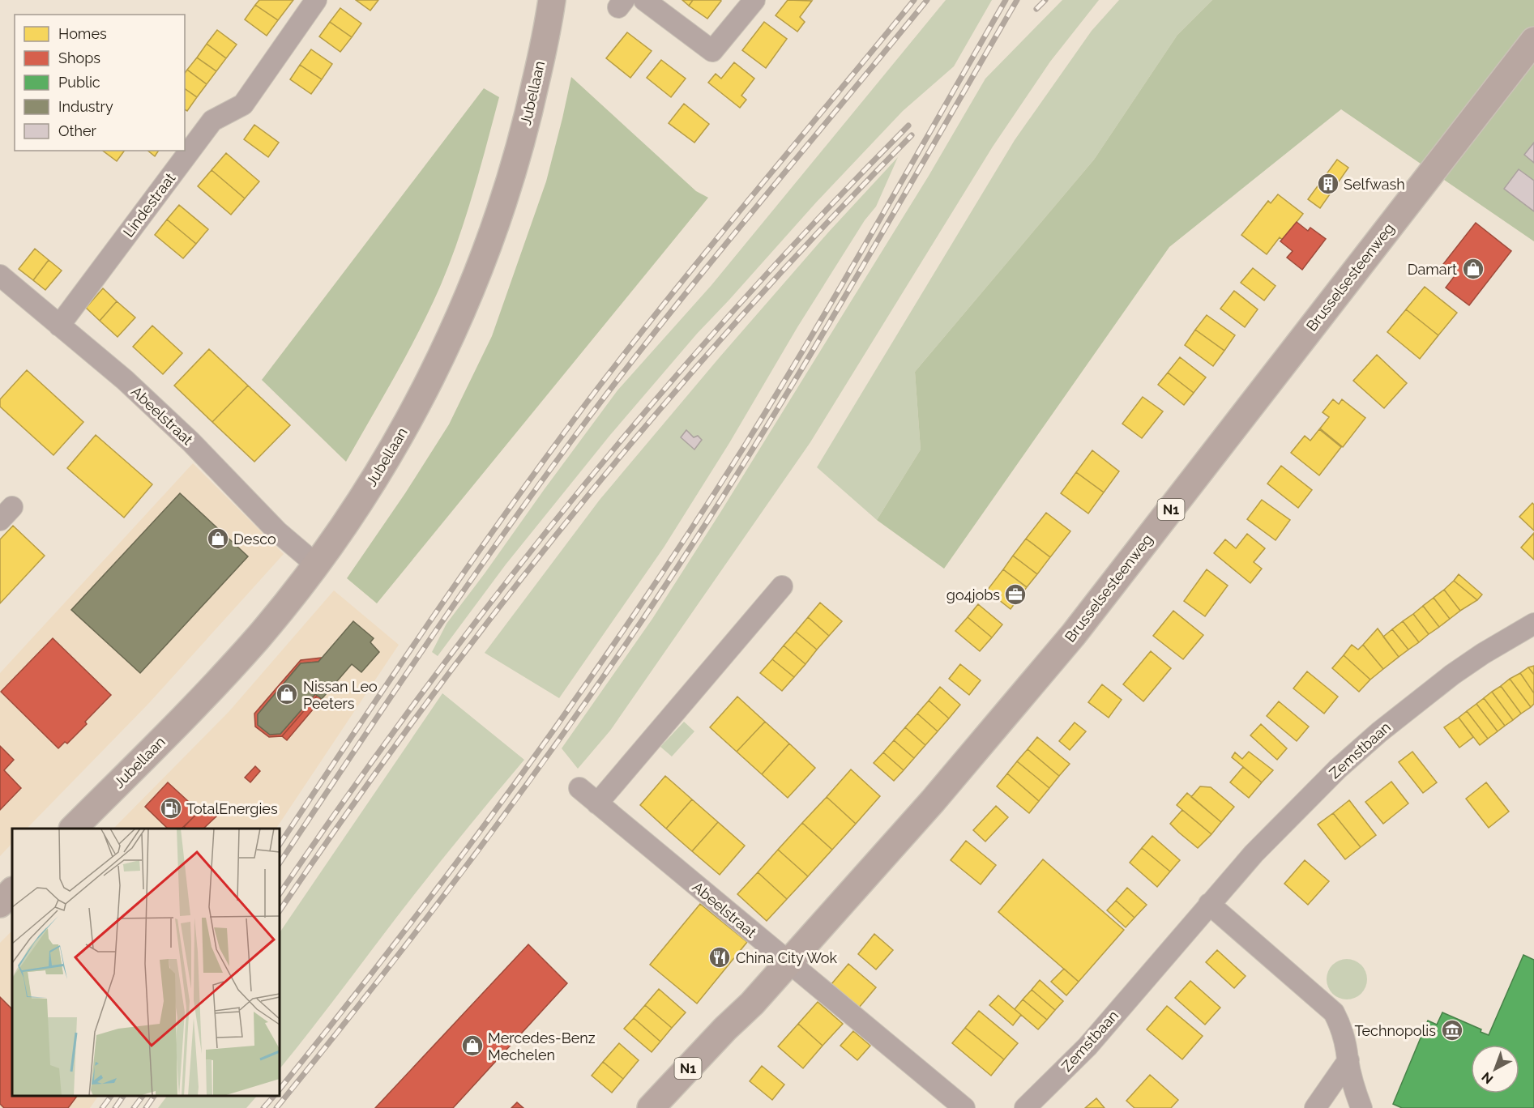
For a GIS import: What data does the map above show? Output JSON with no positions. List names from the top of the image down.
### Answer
{
  "streets": {
    "main road": ["Jubellaan", "Brusselsesteenweg", "N1"],
    "street": ["Lindestraat", "Abeelstraat", "Zemstbaan"]
  },
  "crossings": [
    ["Jubellaan", "Abeelstraat"],
    ["Lindestraat", "Abeelstraat"],
    ["Brusselsesteenweg", "Abeelstraat"]
  ],
  "places": {
    "building": ["Selfwash"],
    "shop": [
      "Damart",
      "Desco",
      "Nissan Leo Peeters",
      "Mercedes-Benz Mechelen"
    ],
    "office": ["go4jobs"],
    "fuel station": ["TotalEnergies"],
    "restaurant": ["China City Wok"],
    "museum": ["Technopolis"]
  },
  "legend": [
    "Homes",
    "Shops",
    "Public",
    "Industry",
    "Other"
  ],
  "north": "bottom left"
}
